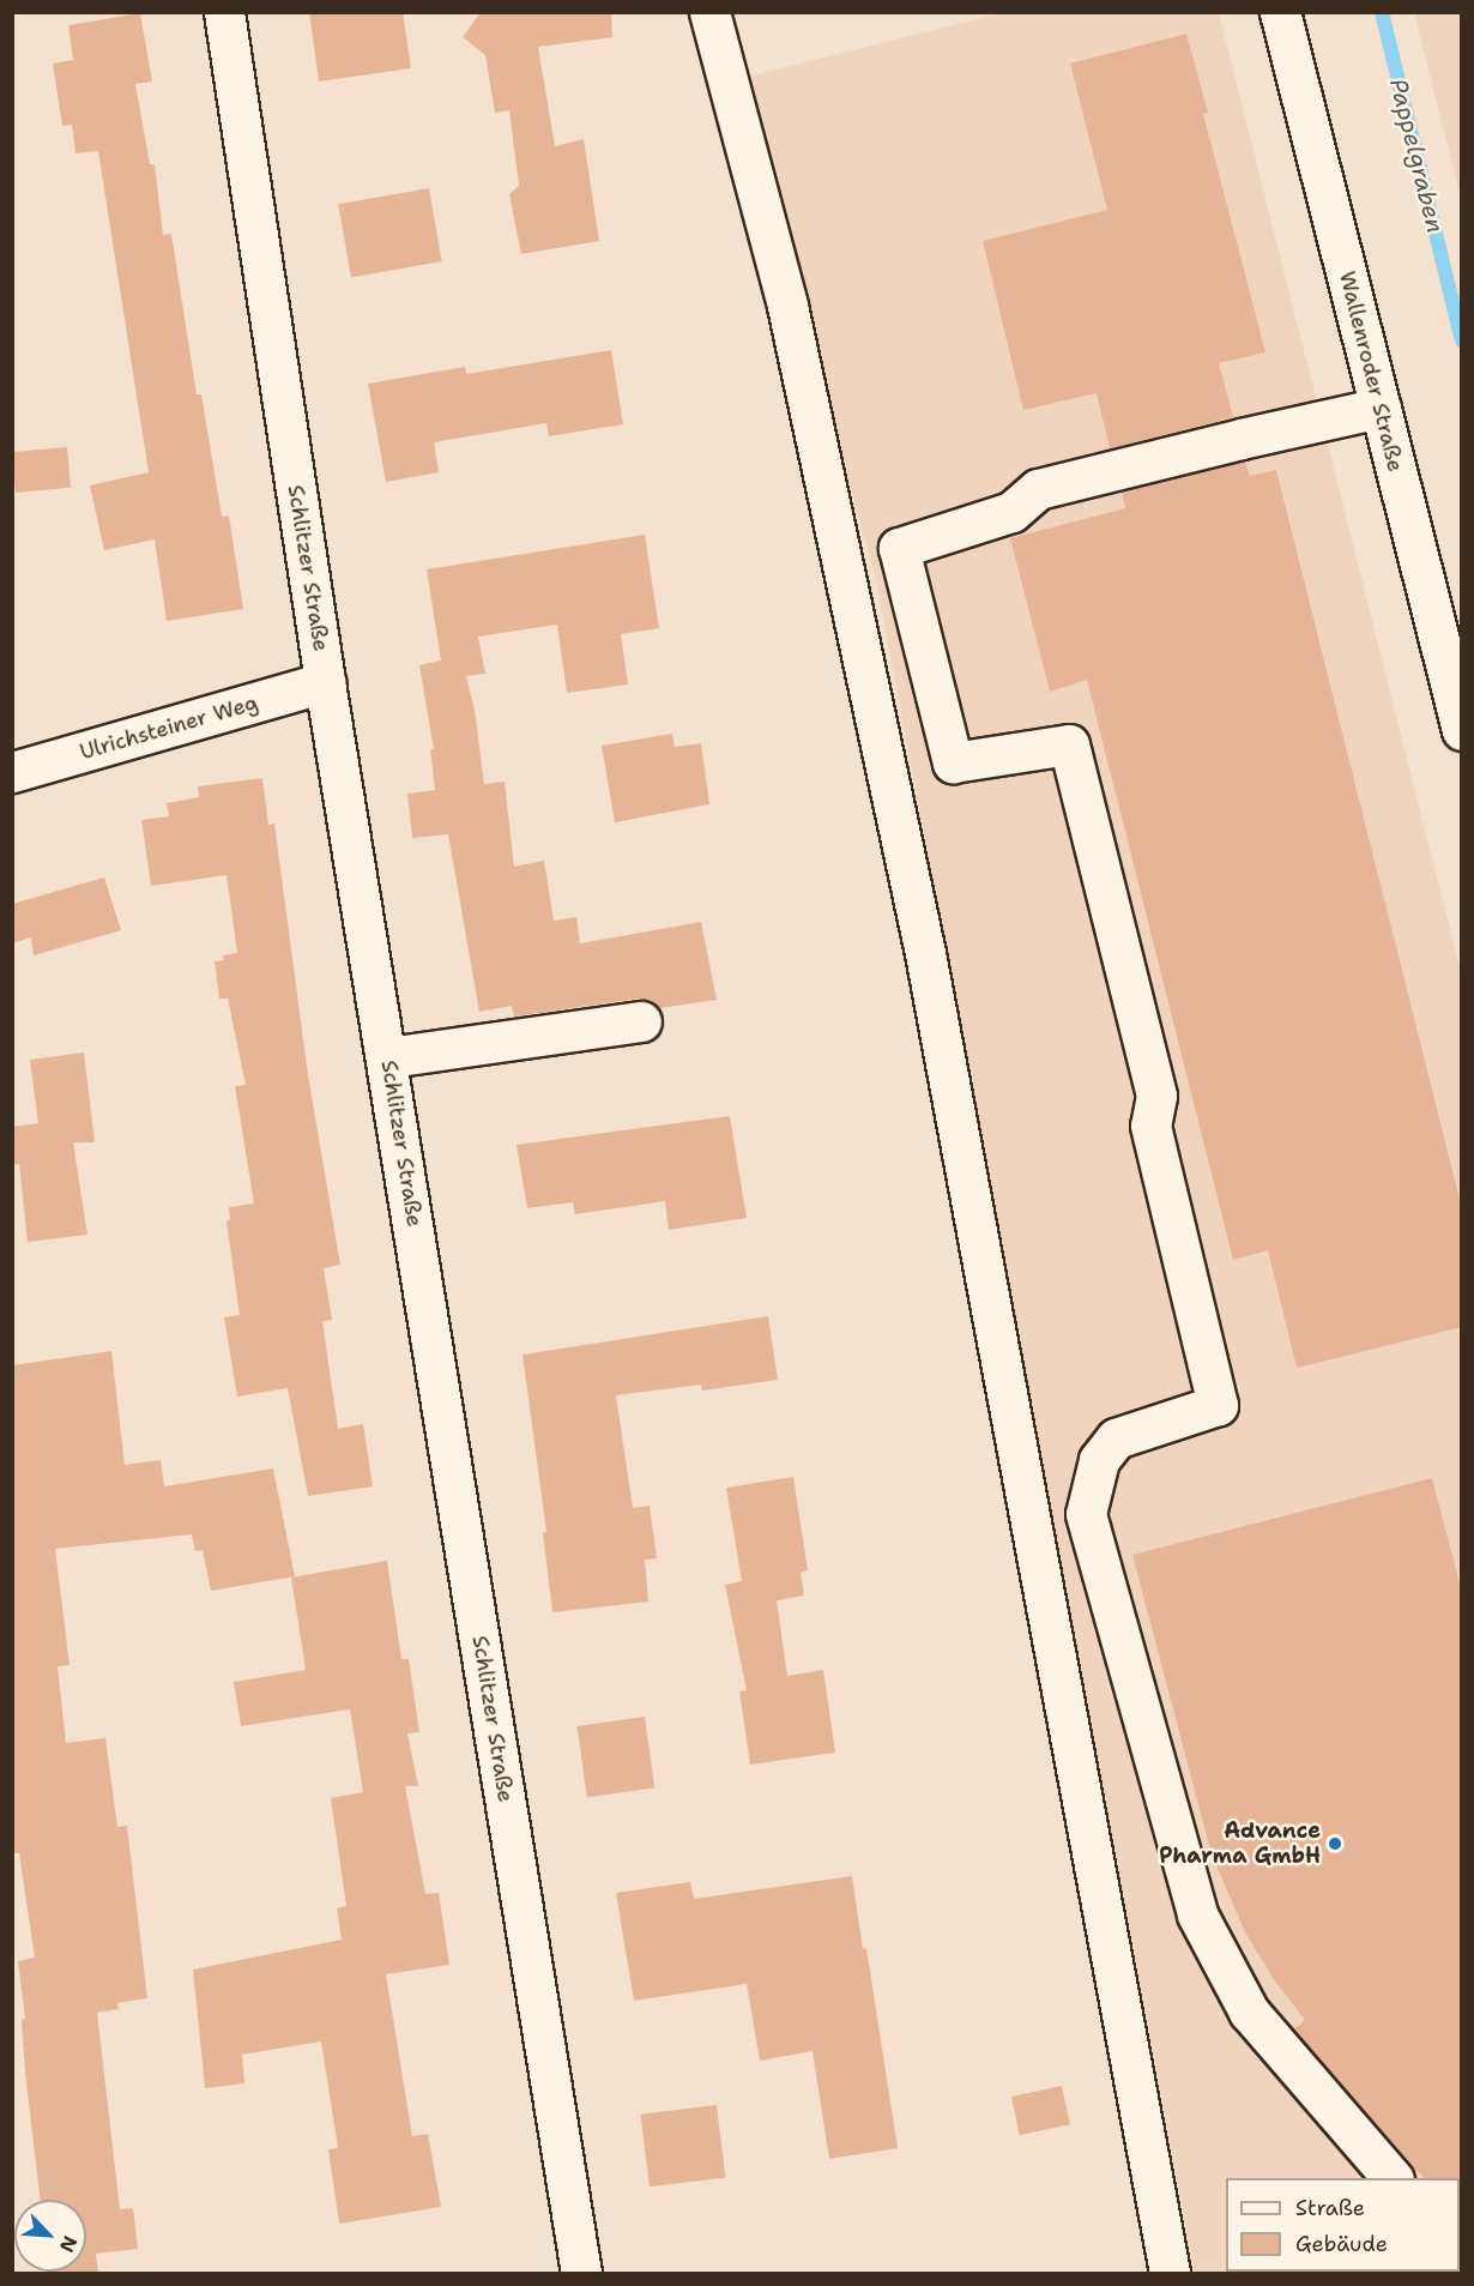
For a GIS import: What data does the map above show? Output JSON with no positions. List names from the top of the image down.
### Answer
{
  "streets": {
    "street": ["Wallenroder Straße", "Schlitzer Straße", "Ulrichsteiner Weg"]
  },
  "crossings": [
    ["Schlitzer Straße", "Ulrichsteiner Weg"]
  ],
  "water": ["Pappelgraben"],
  "places": ["Advance Pharma GmbH"],
  "legend": ["Straße", "Gebäude"],
  "north": "bottom right"
}
